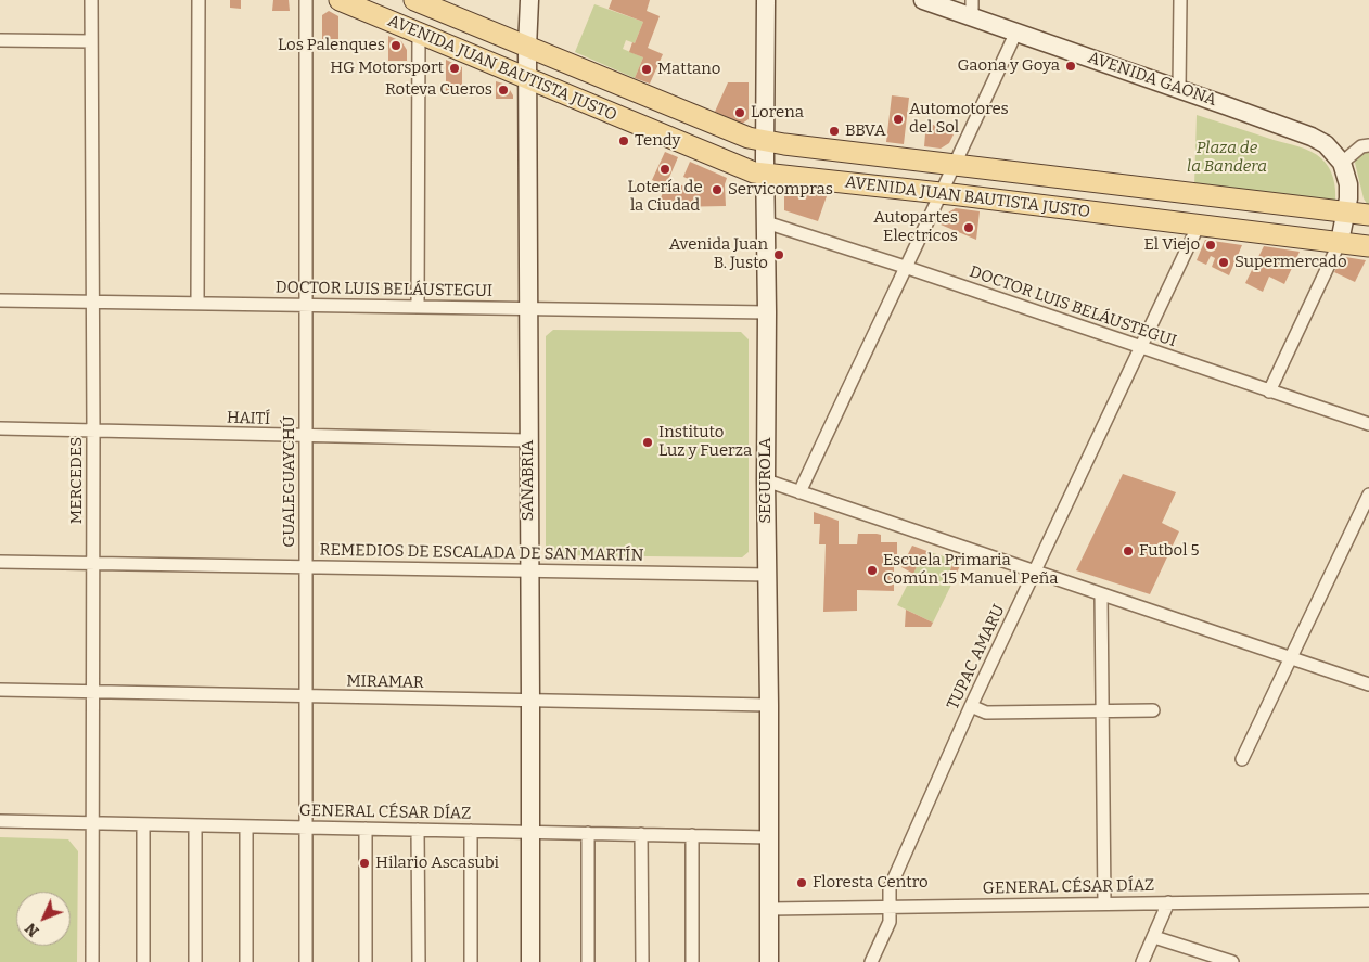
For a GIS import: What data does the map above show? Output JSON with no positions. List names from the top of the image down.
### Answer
{
  "streets": {
    "main road": ["AVENIDA JUAN BAUTISTA JUSTO"],
    "street": [
      "AVENIDA GAONA",
      "DOCTOR LUIS BELÁUSTEGUI",
      "HAITÍ",
      "MERCEDES",
      "SANABRIA",
      "SEGUROLA",
      "GUALEGUAYCHÚ",
      "REMEDIOS DE ESCALADA DE SAN MARTÍN",
      "TUPAC AMARU",
      "MIRAMAR",
      "GENERAL CÉSAR DÍAZ"
    ]
  },
  "crossings": [
    ["AVENIDA JUAN BAUTISTA JUSTO", "SANABRIA"],
    ["AVENIDA JUAN BAUTISTA JUSTO", "SEGUROLA"],
    ["AVENIDA JUAN BAUTISTA JUSTO", "TUPAC AMARU"],
    ["DOCTOR LUIS BELÁUSTEGUI", "MERCEDES"],
    ["DOCTOR LUIS BELÁUSTEGUI", "SANABRIA"],
    ["DOCTOR LUIS BELÁUSTEGUI", "SEGUROLA"],
    ["DOCTOR LUIS BELÁUSTEGUI", "GUALEGUAYCHÚ"],
    ["DOCTOR LUIS BELÁUSTEGUI", "TUPAC AMARU"],
    ["HAITÍ", "MERCEDES"],
    ["HAITÍ", "SANABRIA"],
    ["HAITÍ", "GUALEGUAYCHÚ"],
    ["MERCEDES", "REMEDIOS DE ESCALADA DE SAN MARTÍN"],
    ["MERCEDES", "MIRAMAR"],
    ["MERCEDES", "GENERAL CÉSAR DÍAZ"],
    ["SANABRIA", "REMEDIOS DE ESCALADA DE SAN MARTÍN"],
    ["SANABRIA", "MIRAMAR"],
    ["SANABRIA", "GENERAL CÉSAR DÍAZ"],
    ["SEGUROLA", "REMEDIOS DE ESCALADA DE SAN MARTÍN"],
    ["SEGUROLA", "MIRAMAR"],
    ["SEGUROLA", "GENERAL CÉSAR DÍAZ"],
    ["GUALEGUAYCHÚ", "REMEDIOS DE ESCALADA DE SAN MARTÍN"],
    ["GUALEGUAYCHÚ", "MIRAMAR"],
    ["GUALEGUAYCHÚ", "GENERAL CÉSAR DÍAZ"],
    ["TUPAC AMARU", "GENERAL CÉSAR DÍAZ"]
  ],
  "parks": ["Plaza de la Bandera"],
  "places": [
    "Los Palenques",
    "Gaona y Goya",
    "HG Motorsport",
    "Mattano",
    "Roteva Cueros",
    "Lorena",
    "Automotores del Sol",
    "BBVA",
    "Tendy",
    "Lotería de la Ciudad",
    "Servicompras",
    "Autopartes Electricos",
    "El Viejo",
    "Avenida Juan B. Justo",
    "Supermercado",
    "Instituto Luz y Fuerza",
    "Futbol 5",
    "Escuela Primaria Común 15 Manuel Peña",
    "Hilario Ascasubi",
    "Floresta Centro"
  ],
  "north": "bottom left"
}
